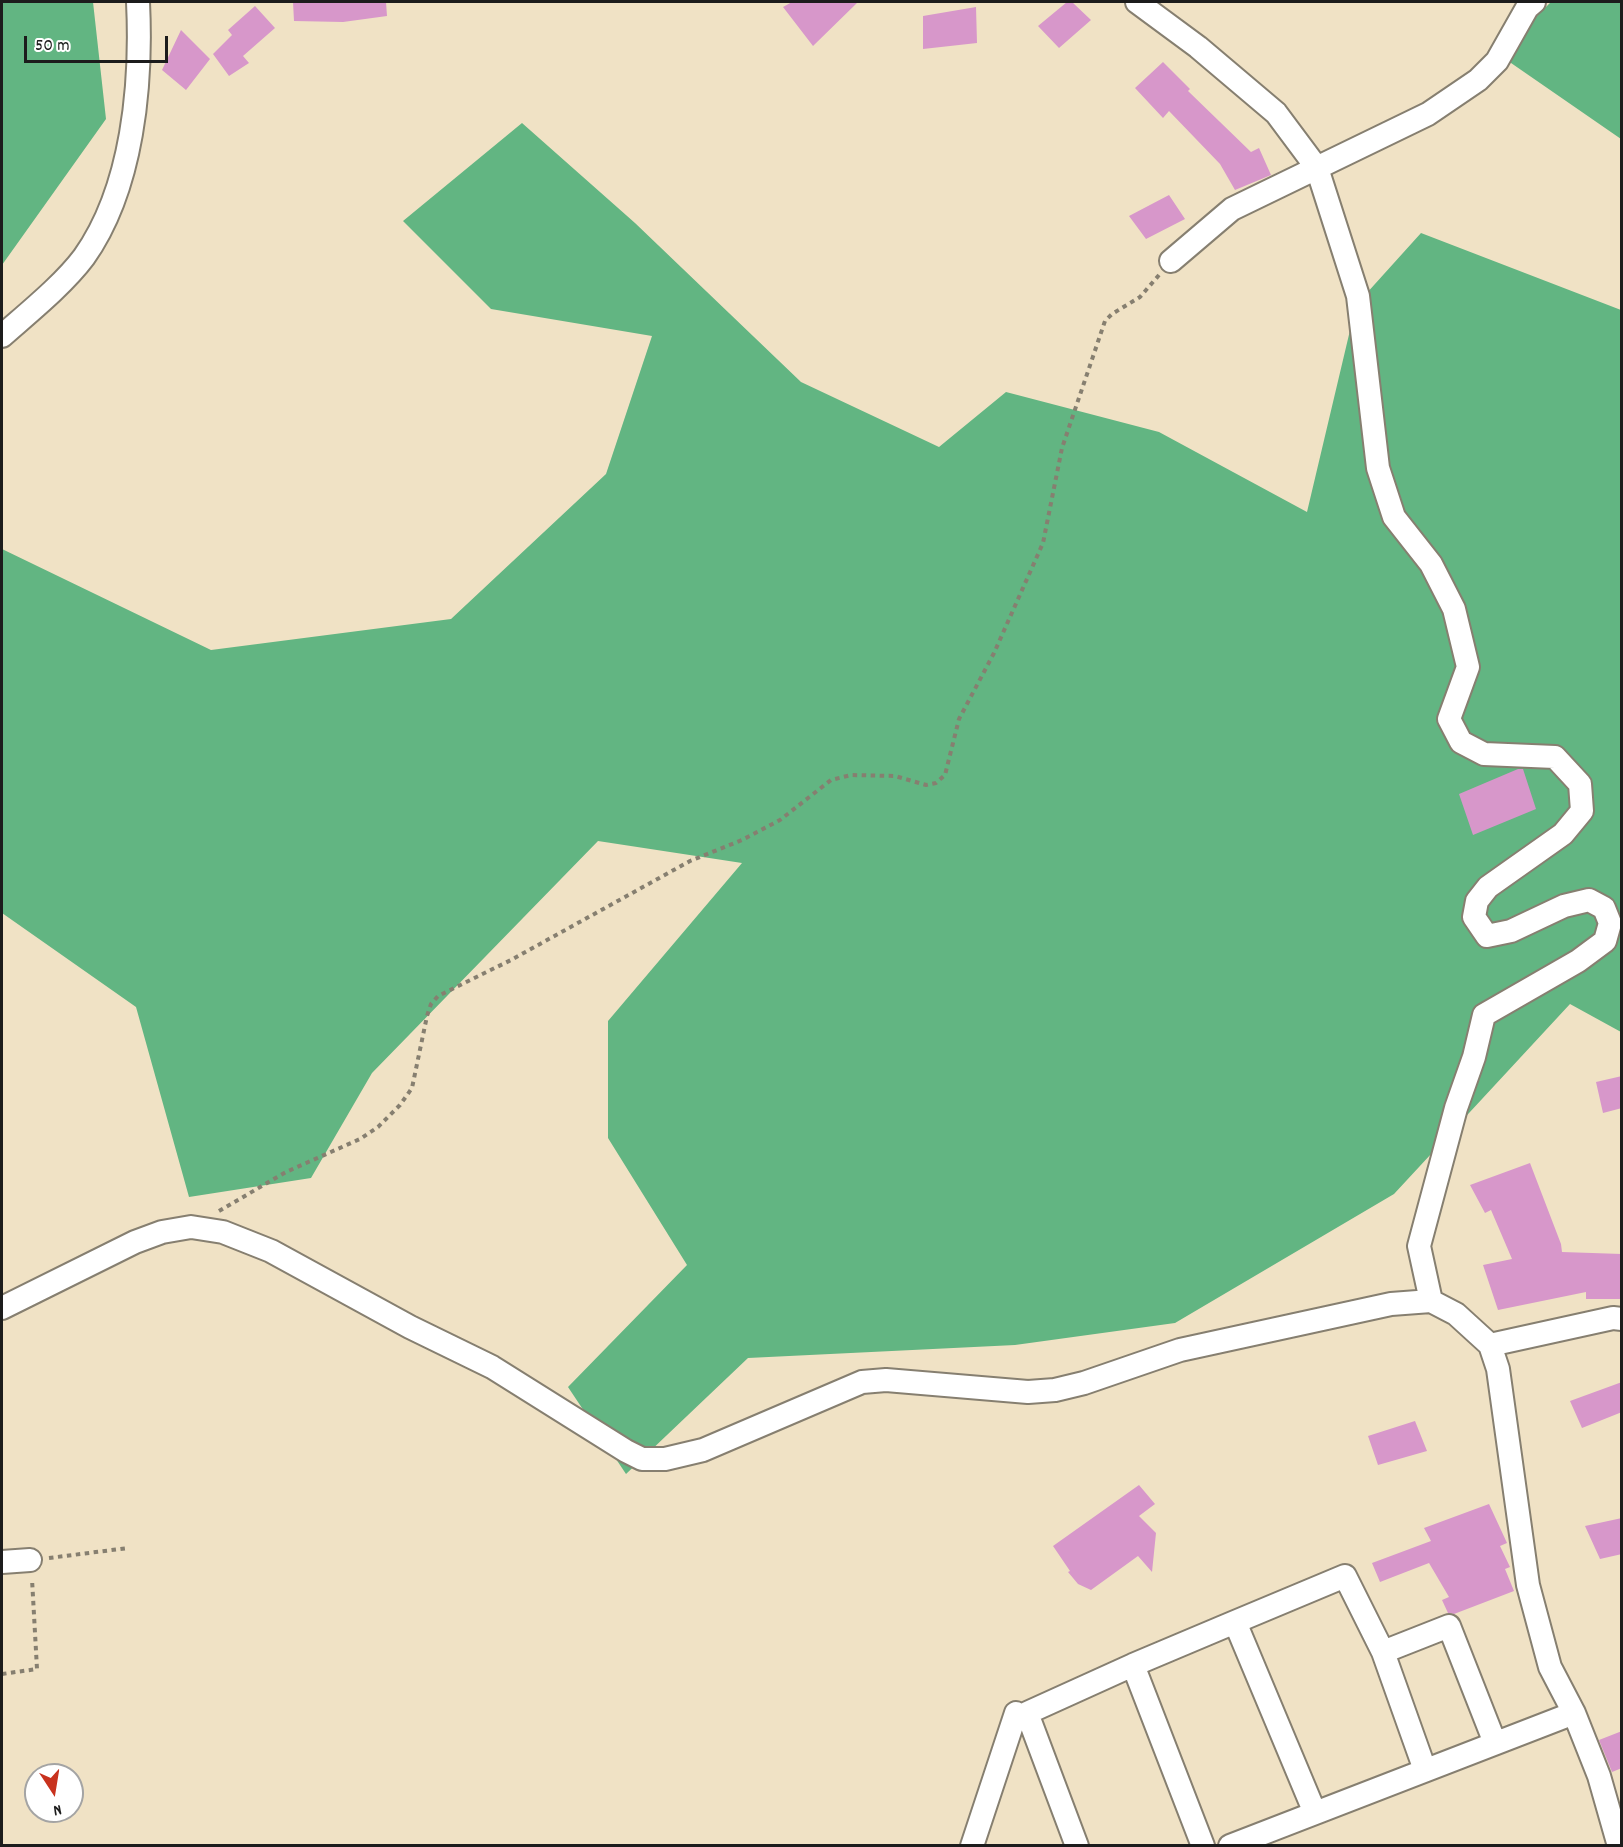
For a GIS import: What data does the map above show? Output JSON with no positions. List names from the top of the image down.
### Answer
{
  "scale_bar": "50 m",
  "north": "bottom"
}
